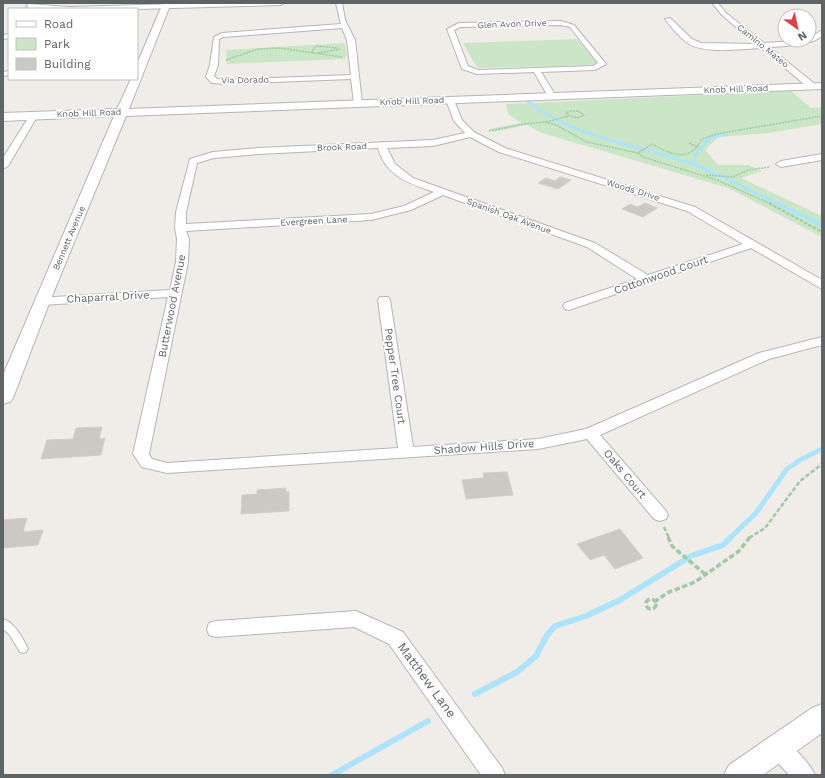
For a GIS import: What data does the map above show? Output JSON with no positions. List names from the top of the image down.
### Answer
{
  "streets": {
    "street": [
      "Glen Avon Drive",
      "Camino Mateo",
      "Via Dorado",
      "Knob Hill Road",
      "Brook Road",
      "Woods Drive",
      "Spanish Oak Avenue",
      "Evergreen Lane",
      "Bennett Avenue",
      "Cottonwood Court",
      "Chaparral Drive",
      "Butterwood Avenue",
      "Pepper Tree Court",
      "Shadow Hills Drive",
      "Oaks Court",
      "Matthew Lane"
    ]
  },
  "crossings": [
    ["Camino Mateo", "Knob Hill Road"],
    ["Knob Hill Road", "Woods Drive"],
    ["Knob Hill Road", "Bennett Avenue"],
    ["Brook Road", "Woods Drive"],
    ["Brook Road", "Spanish Oak Avenue"],
    ["Brook Road", "Butterwood Avenue"],
    ["Woods Drive", "Cottonwood Court"],
    ["Spanish Oak Avenue", "Evergreen Lane"],
    ["Spanish Oak Avenue", "Cottonwood Court"],
    ["Evergreen Lane", "Butterwood Avenue"],
    ["Bennett Avenue", "Chaparral Drive"],
    ["Chaparral Drive", "Butterwood Avenue"],
    ["Butterwood Avenue", "Shadow Hills Drive"],
    ["Pepper Tree Court", "Shadow Hills Drive"],
    ["Shadow Hills Drive", "Oaks Court"]
  ],
  "legend": ["Road", "Park", "Building"],
  "north": "bottom right"
}
